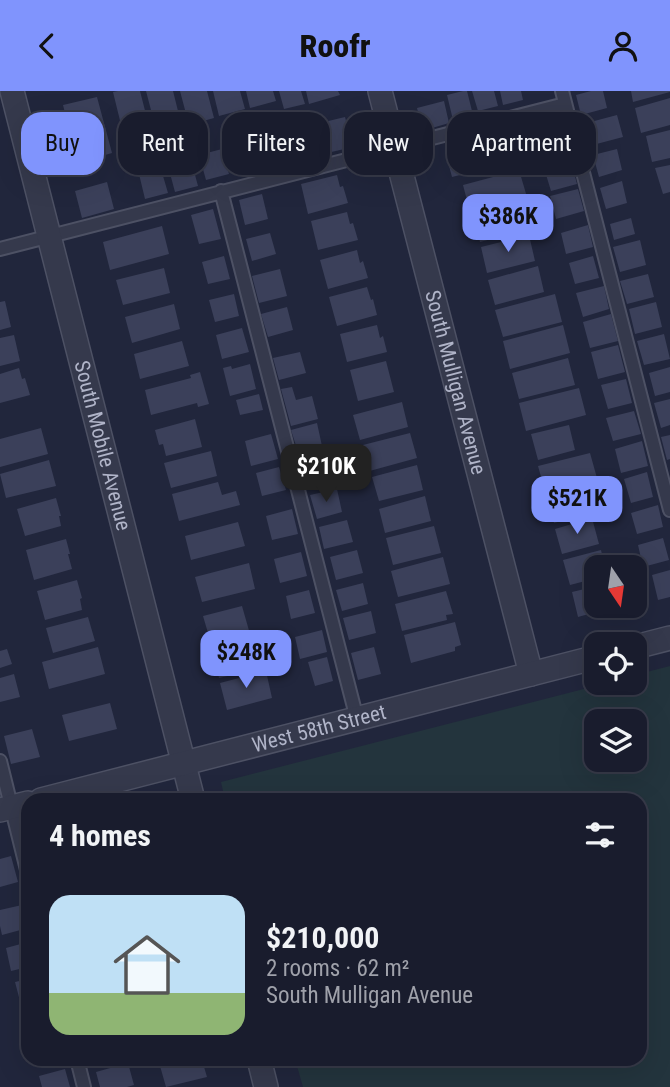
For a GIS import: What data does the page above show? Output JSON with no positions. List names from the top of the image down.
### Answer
{
  "streets": {
    "street": ["South Mulligan Avenue", "South Mobile Avenue", "West 58th Street"]
  },
  "crossings": [
    ["South Mulligan Avenue", "West 58th Street"],
    ["South Mobile Avenue", "West 58th Street"]
  ],
  "north": "bottom",
  "page": {
    "header": "Roofr",
    "chip": [
      "Buy",
      "Rent",
      "Filters",
      "New",
      "Apartment"
    ],
    "price": [
      "$386K",
      "$210K",
      "$521K",
      "$248K"
    ],
    "heading": "4 homes",
    "list": [
      {
        "name": "$210,000",
        "note": "2 rooms · 62 m² · South Mulligan Avenue"
      }
    ]
  }
}
